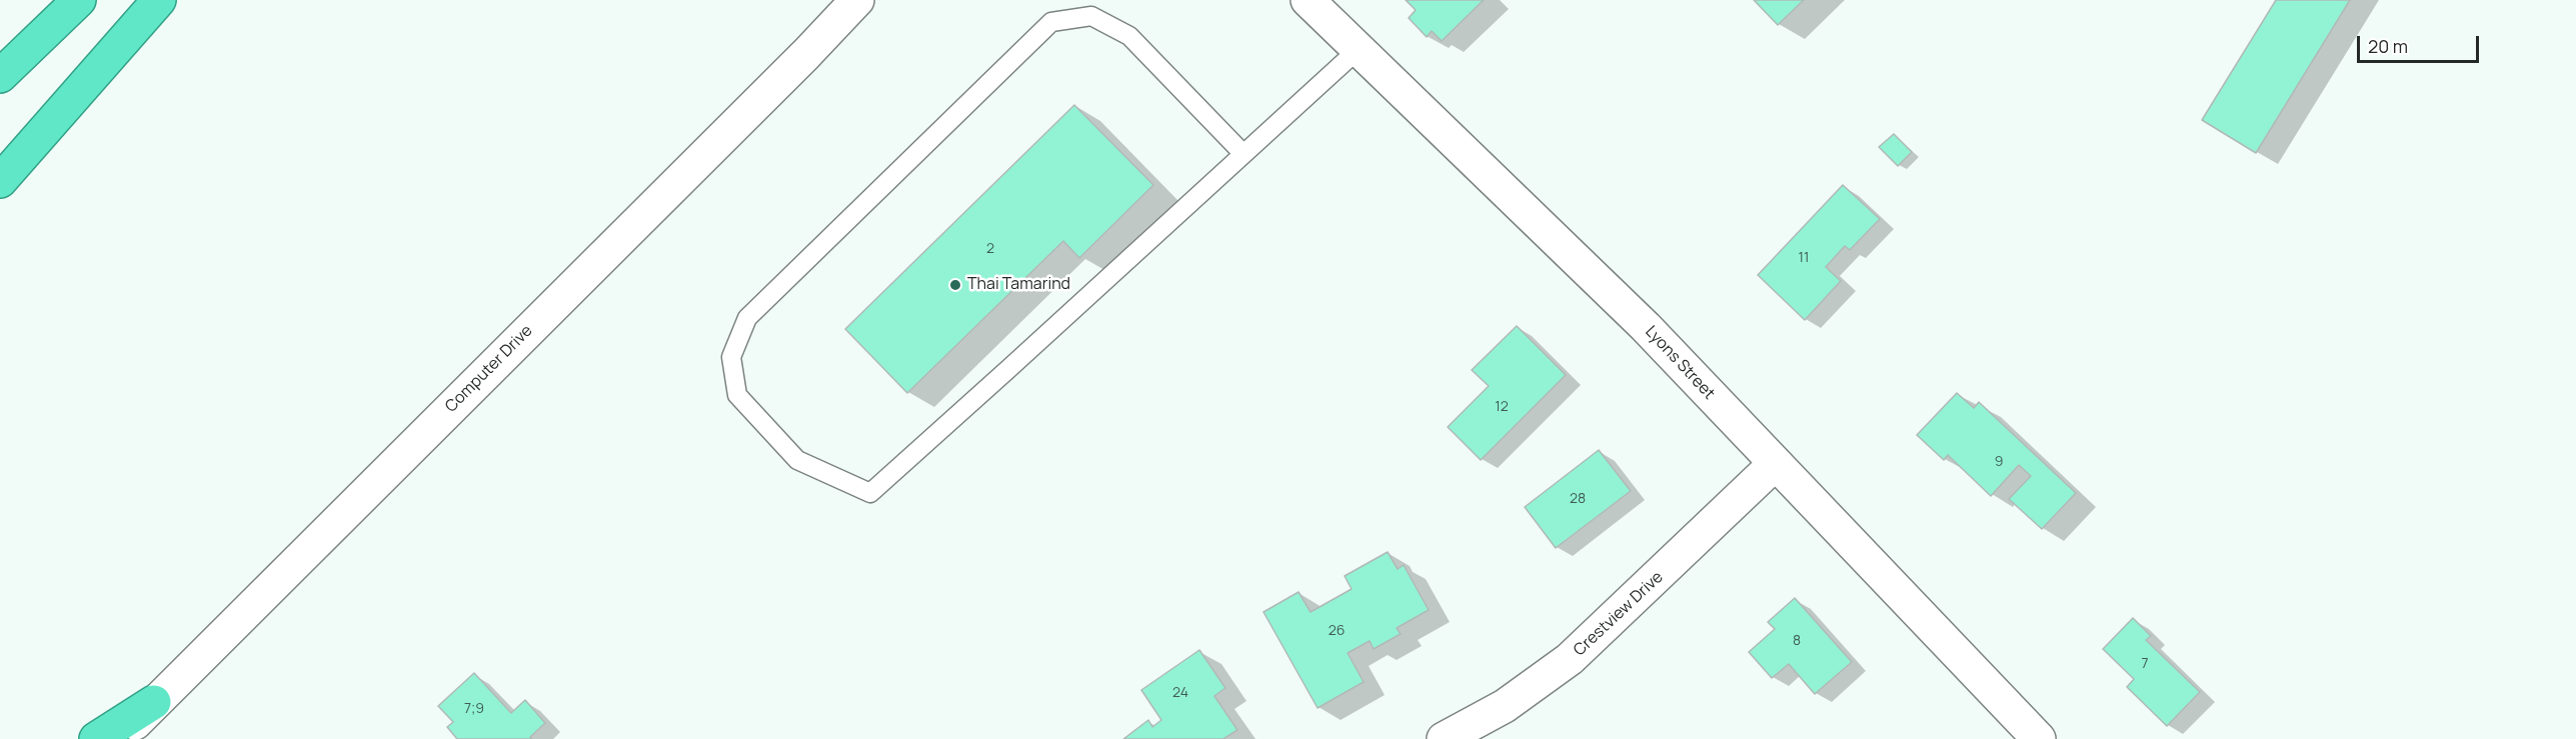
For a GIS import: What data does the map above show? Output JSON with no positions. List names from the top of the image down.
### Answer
{
  "streets": {
    "street": ["Lyons Street", "Computer Drive", "Crestview Drive"]
  },
  "crossings": [
    ["Lyons Street", "Crestview Drive"]
  ],
  "places": ["Thai Tamarind"],
  "house_numbers": [
    "2",
    "11",
    "12",
    "9",
    "28",
    "26",
    "8",
    "7",
    "24",
    "7;9"
  ],
  "scale_bar": "20 m"
}
